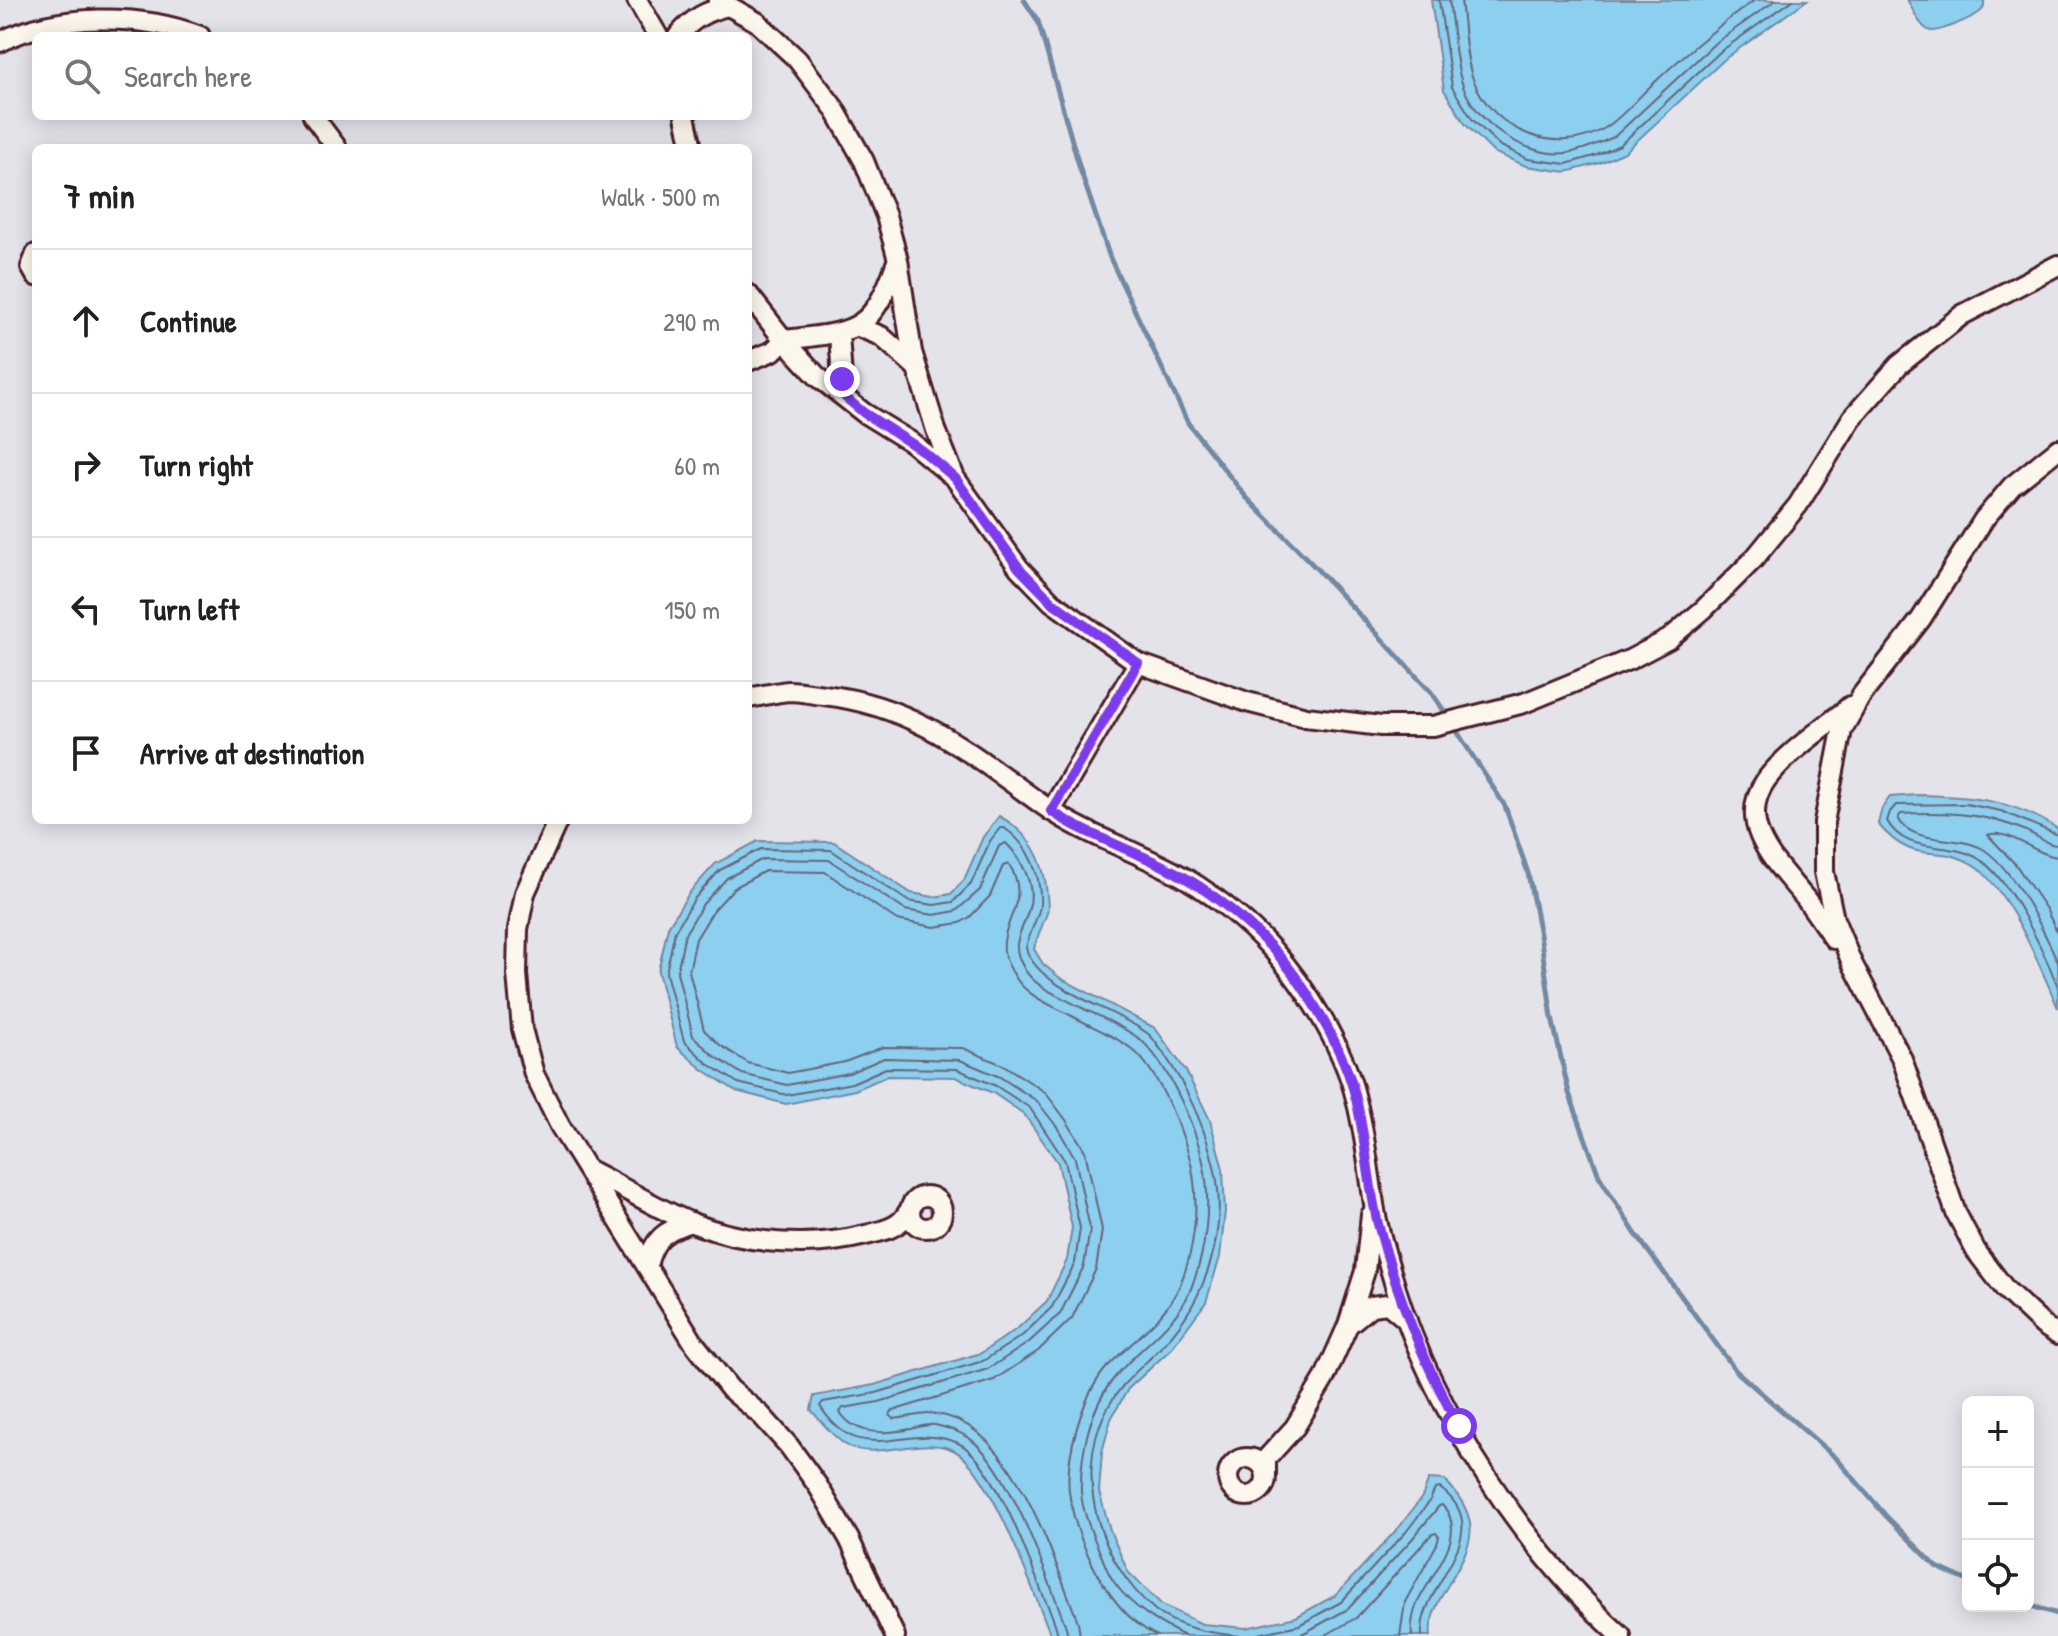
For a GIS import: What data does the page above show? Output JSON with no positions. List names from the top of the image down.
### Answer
{
  "page": {
    "search": "Search here",
    "heading": ["7 min", "Walk · 500 m"],
    "list": [
      ["Continue", "290 m"],
      ["Turn right", "60 m"],
      ["Turn left", "150 m"],
      "Arrive at destination"
    ],
    "map_buttons": ["+", "−"]
  }
}
